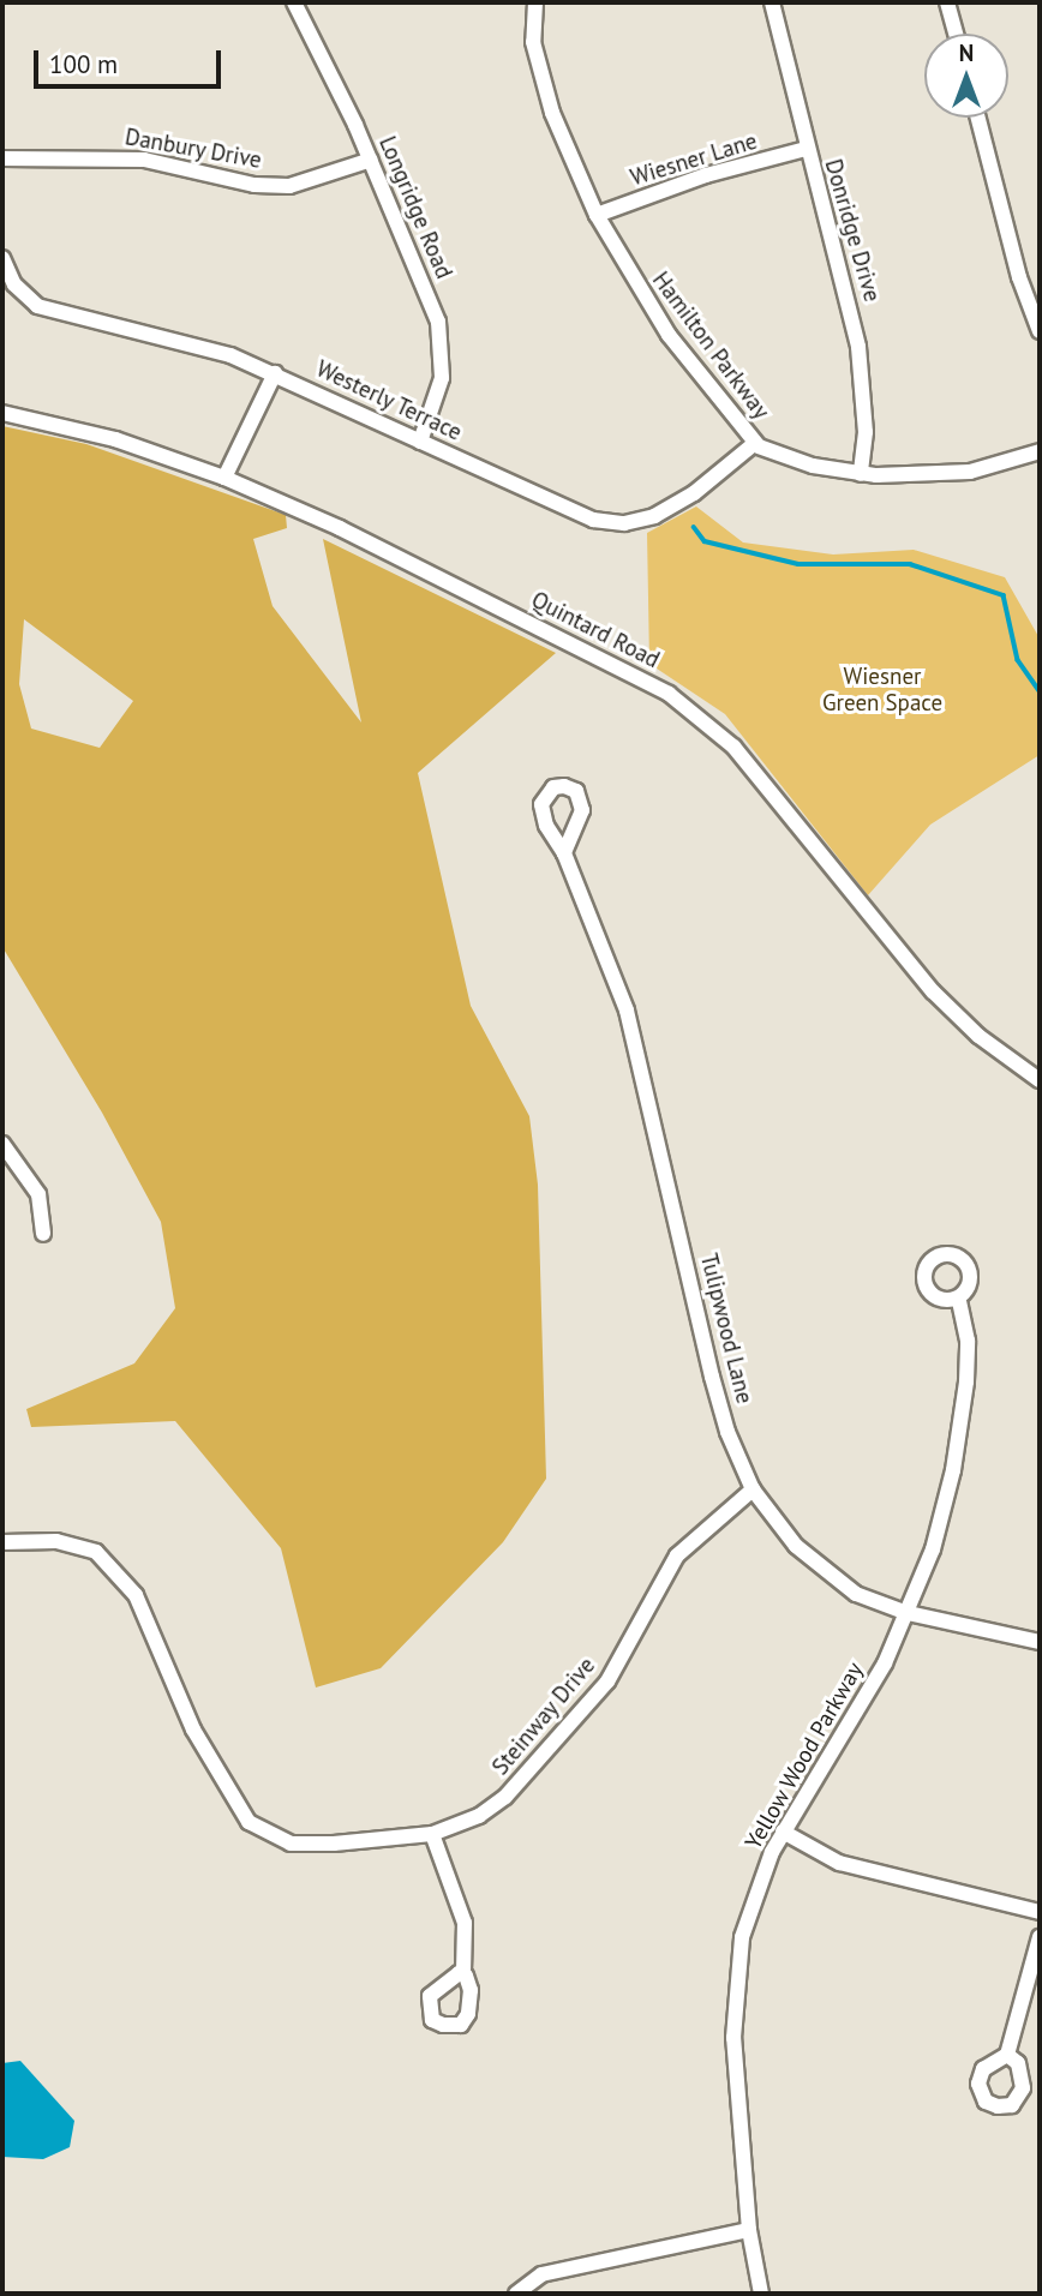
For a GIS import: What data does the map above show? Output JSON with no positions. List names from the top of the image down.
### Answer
{
  "streets": {
    "street": [
      "Danbury Drive",
      "Wiesner Lane",
      "Longridge Road",
      "Donridge Drive",
      "Hamilton Parkway",
      "Westerly Terrace",
      "Quintard Road",
      "Tulipwood Lane",
      "Steinway Drive",
      "Yellow Wood Parkway"
    ]
  },
  "crossings": [
    ["Danbury Drive", "Longridge Road"],
    ["Wiesner Lane", "Donridge Drive"],
    ["Wiesner Lane", "Hamilton Parkway"],
    ["Longridge Road", "Westerly Terrace"],
    ["Donridge Drive", "Hamilton Parkway"],
    ["Hamilton Parkway", "Westerly Terrace"],
    ["Tulipwood Lane", "Steinway Drive"],
    ["Tulipwood Lane", "Yellow Wood Parkway"]
  ],
  "parks": ["Wiesner Green Space"],
  "scale_bar": "100 m",
  "north": "top"
}
